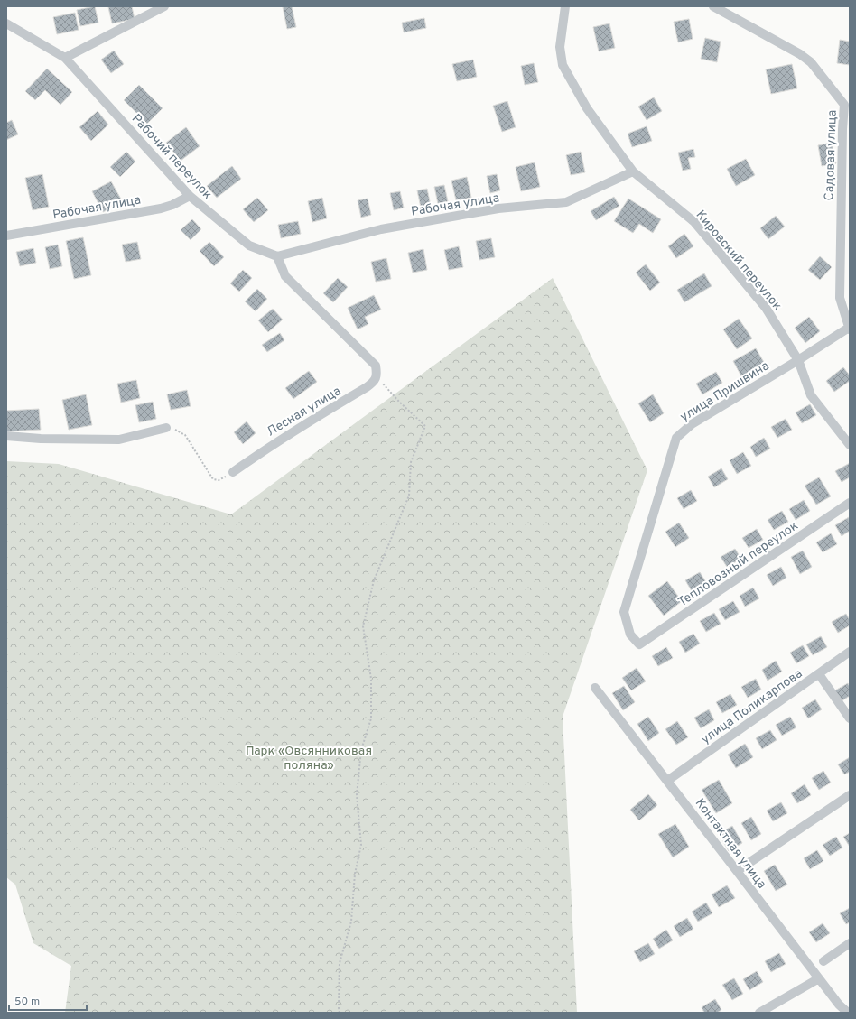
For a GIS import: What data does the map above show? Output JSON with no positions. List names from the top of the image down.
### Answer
{
  "streets": {
    "street": [
      "Садовая улица",
      "Рабочий переулок",
      "Рабочая улица",
      "Кировский переулок",
      "улица Пришвина",
      "Лесная улица",
      "Тепловозный переулок",
      "улица Поликарпова",
      "Контактная улица"
    ]
  },
  "crossings": [
    ["Садовая улица", "улица Пришвина"],
    ["Рабочий переулок", "Рабочая улица"],
    ["Рабочая улица", "Кировский переулок"],
    ["Кировский переулок", "улица Пришвина"],
    ["улица Пришвина", "Тепловозный переулок"],
    ["улица Поликарпова", "Контактная улица"]
  ],
  "parks": ["Парк «Овсянниковая поляна»"],
  "scale_bar": "50 m"
}
